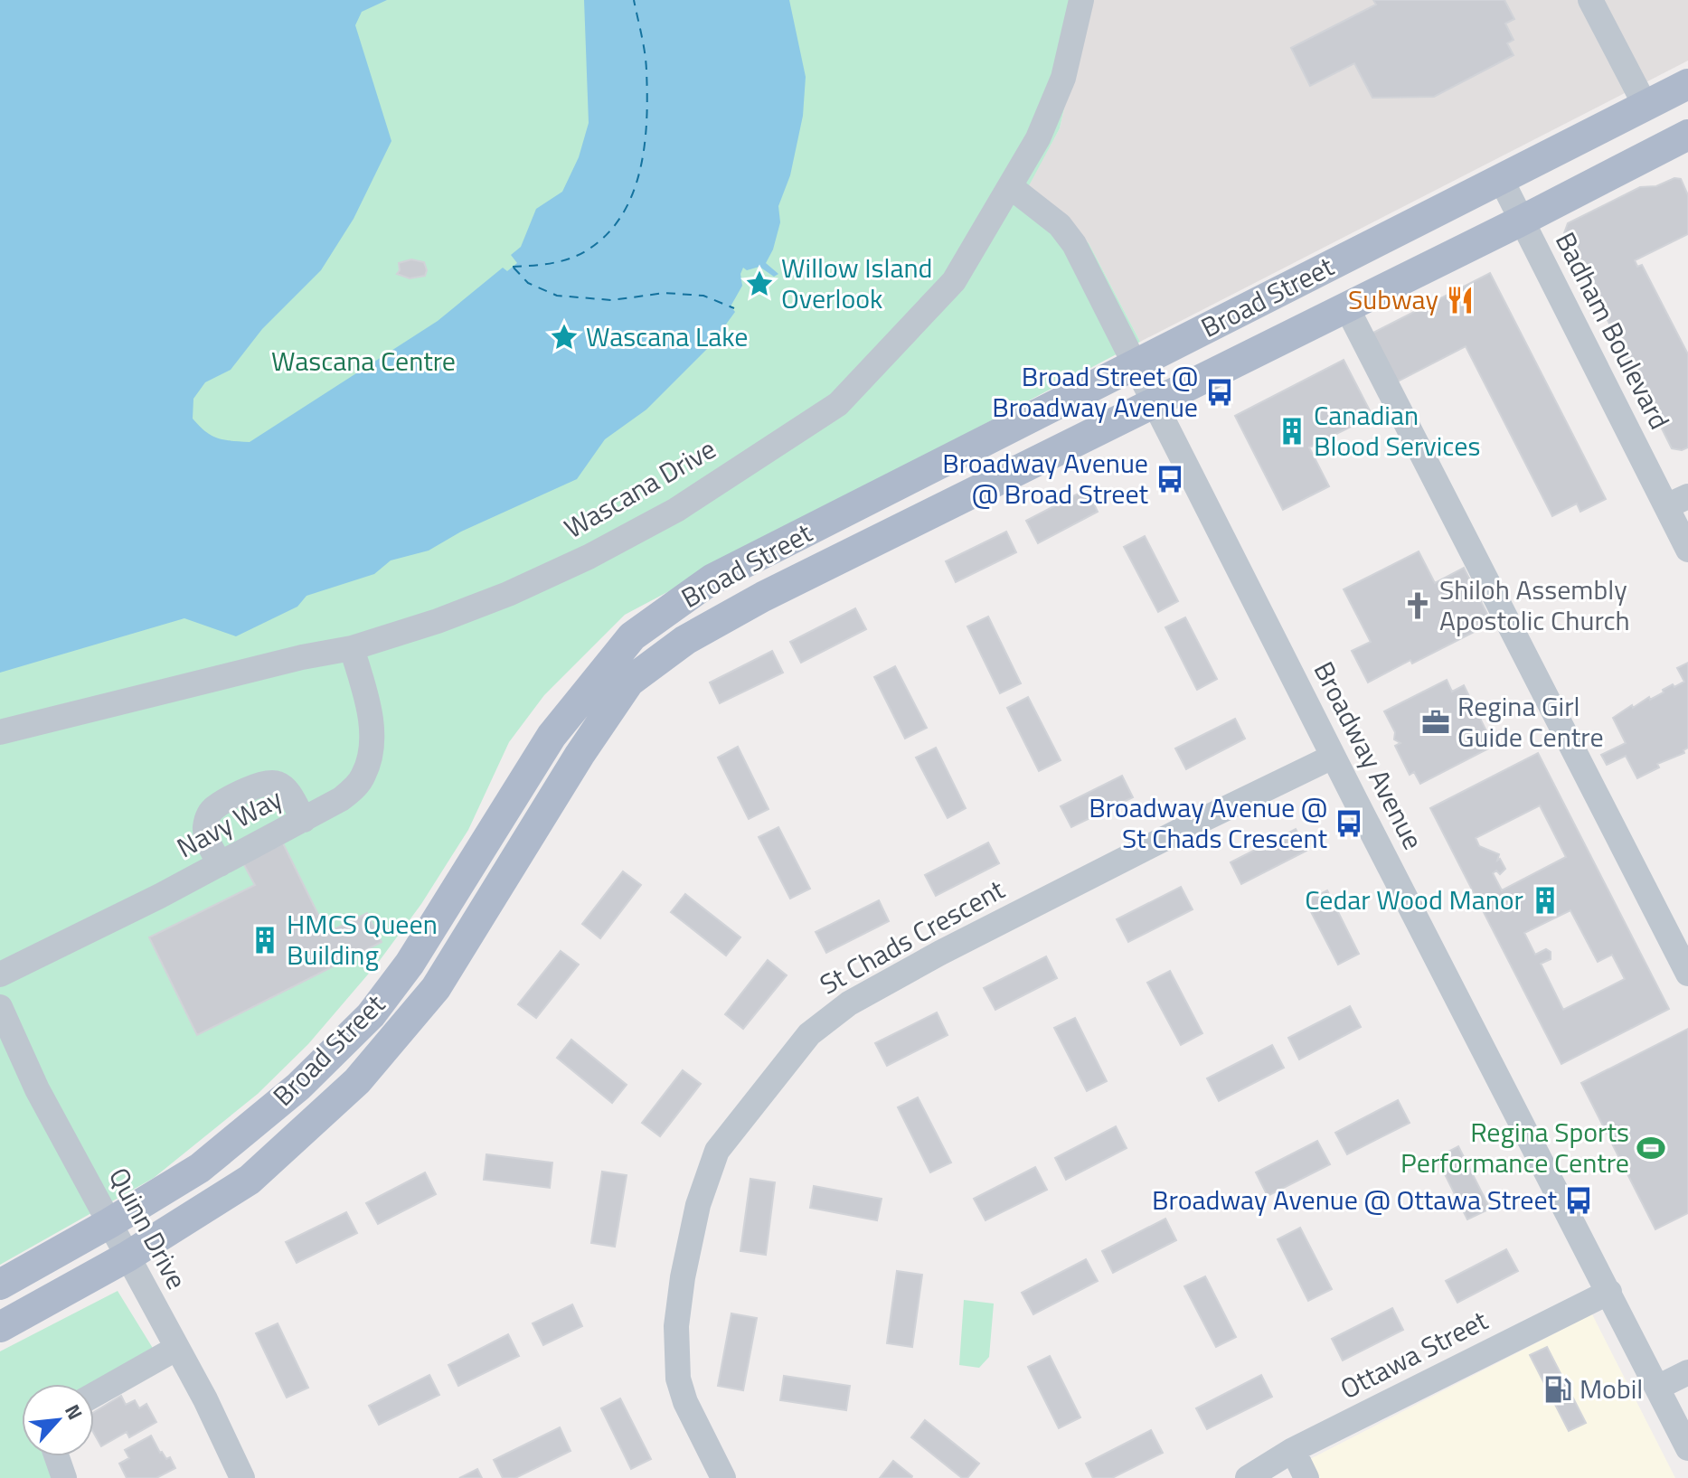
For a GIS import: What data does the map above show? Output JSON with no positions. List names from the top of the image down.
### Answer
{
  "streets": {
    "main road": ["Broad Street"],
    "street": [
      "Badham Boulevard",
      "Wascana Drive",
      "Broadway Avenue",
      "Navy Way",
      "St Chads Crescent",
      "Quinn Drive",
      "Ottawa Street"
    ]
  },
  "crossings": [
    ["Broad Street", "Badham Boulevard"],
    ["Broad Street", "Broadway Avenue"],
    ["Broad Street", "Quinn Drive"],
    ["Wascana Drive", "Broadway Avenue"],
    ["Wascana Drive", "Navy Way"],
    ["Broadway Avenue", "St Chads Crescent"],
    ["Broadway Avenue", "Ottawa Street"]
  ],
  "parks": ["Wascana Centre"],
  "places": {
    "place": ["Willow Island Overlook", "Wascana Lake"],
    "restaurant": ["Subway"],
    "bus stop": [
      "Broad Street @ Broadway Avenue",
      "Broadway Avenue @ Broad Street",
      "Broadway Avenue @ St Chads Crescent",
      "Broadway Avenue @ Ottawa Street"
    ],
    "building": ["Canadian Blood Services", "Cedar Wood Manor", "HMCS Queen Building"],
    "church": ["Shiloh Assembly Apostolic Church"],
    "office": ["Regina Girl Guide Centre"],
    "sports": ["Regina Sports Performance Centre"],
    "fuel station": ["Mobil"]
  },
  "north": "top right"
}
